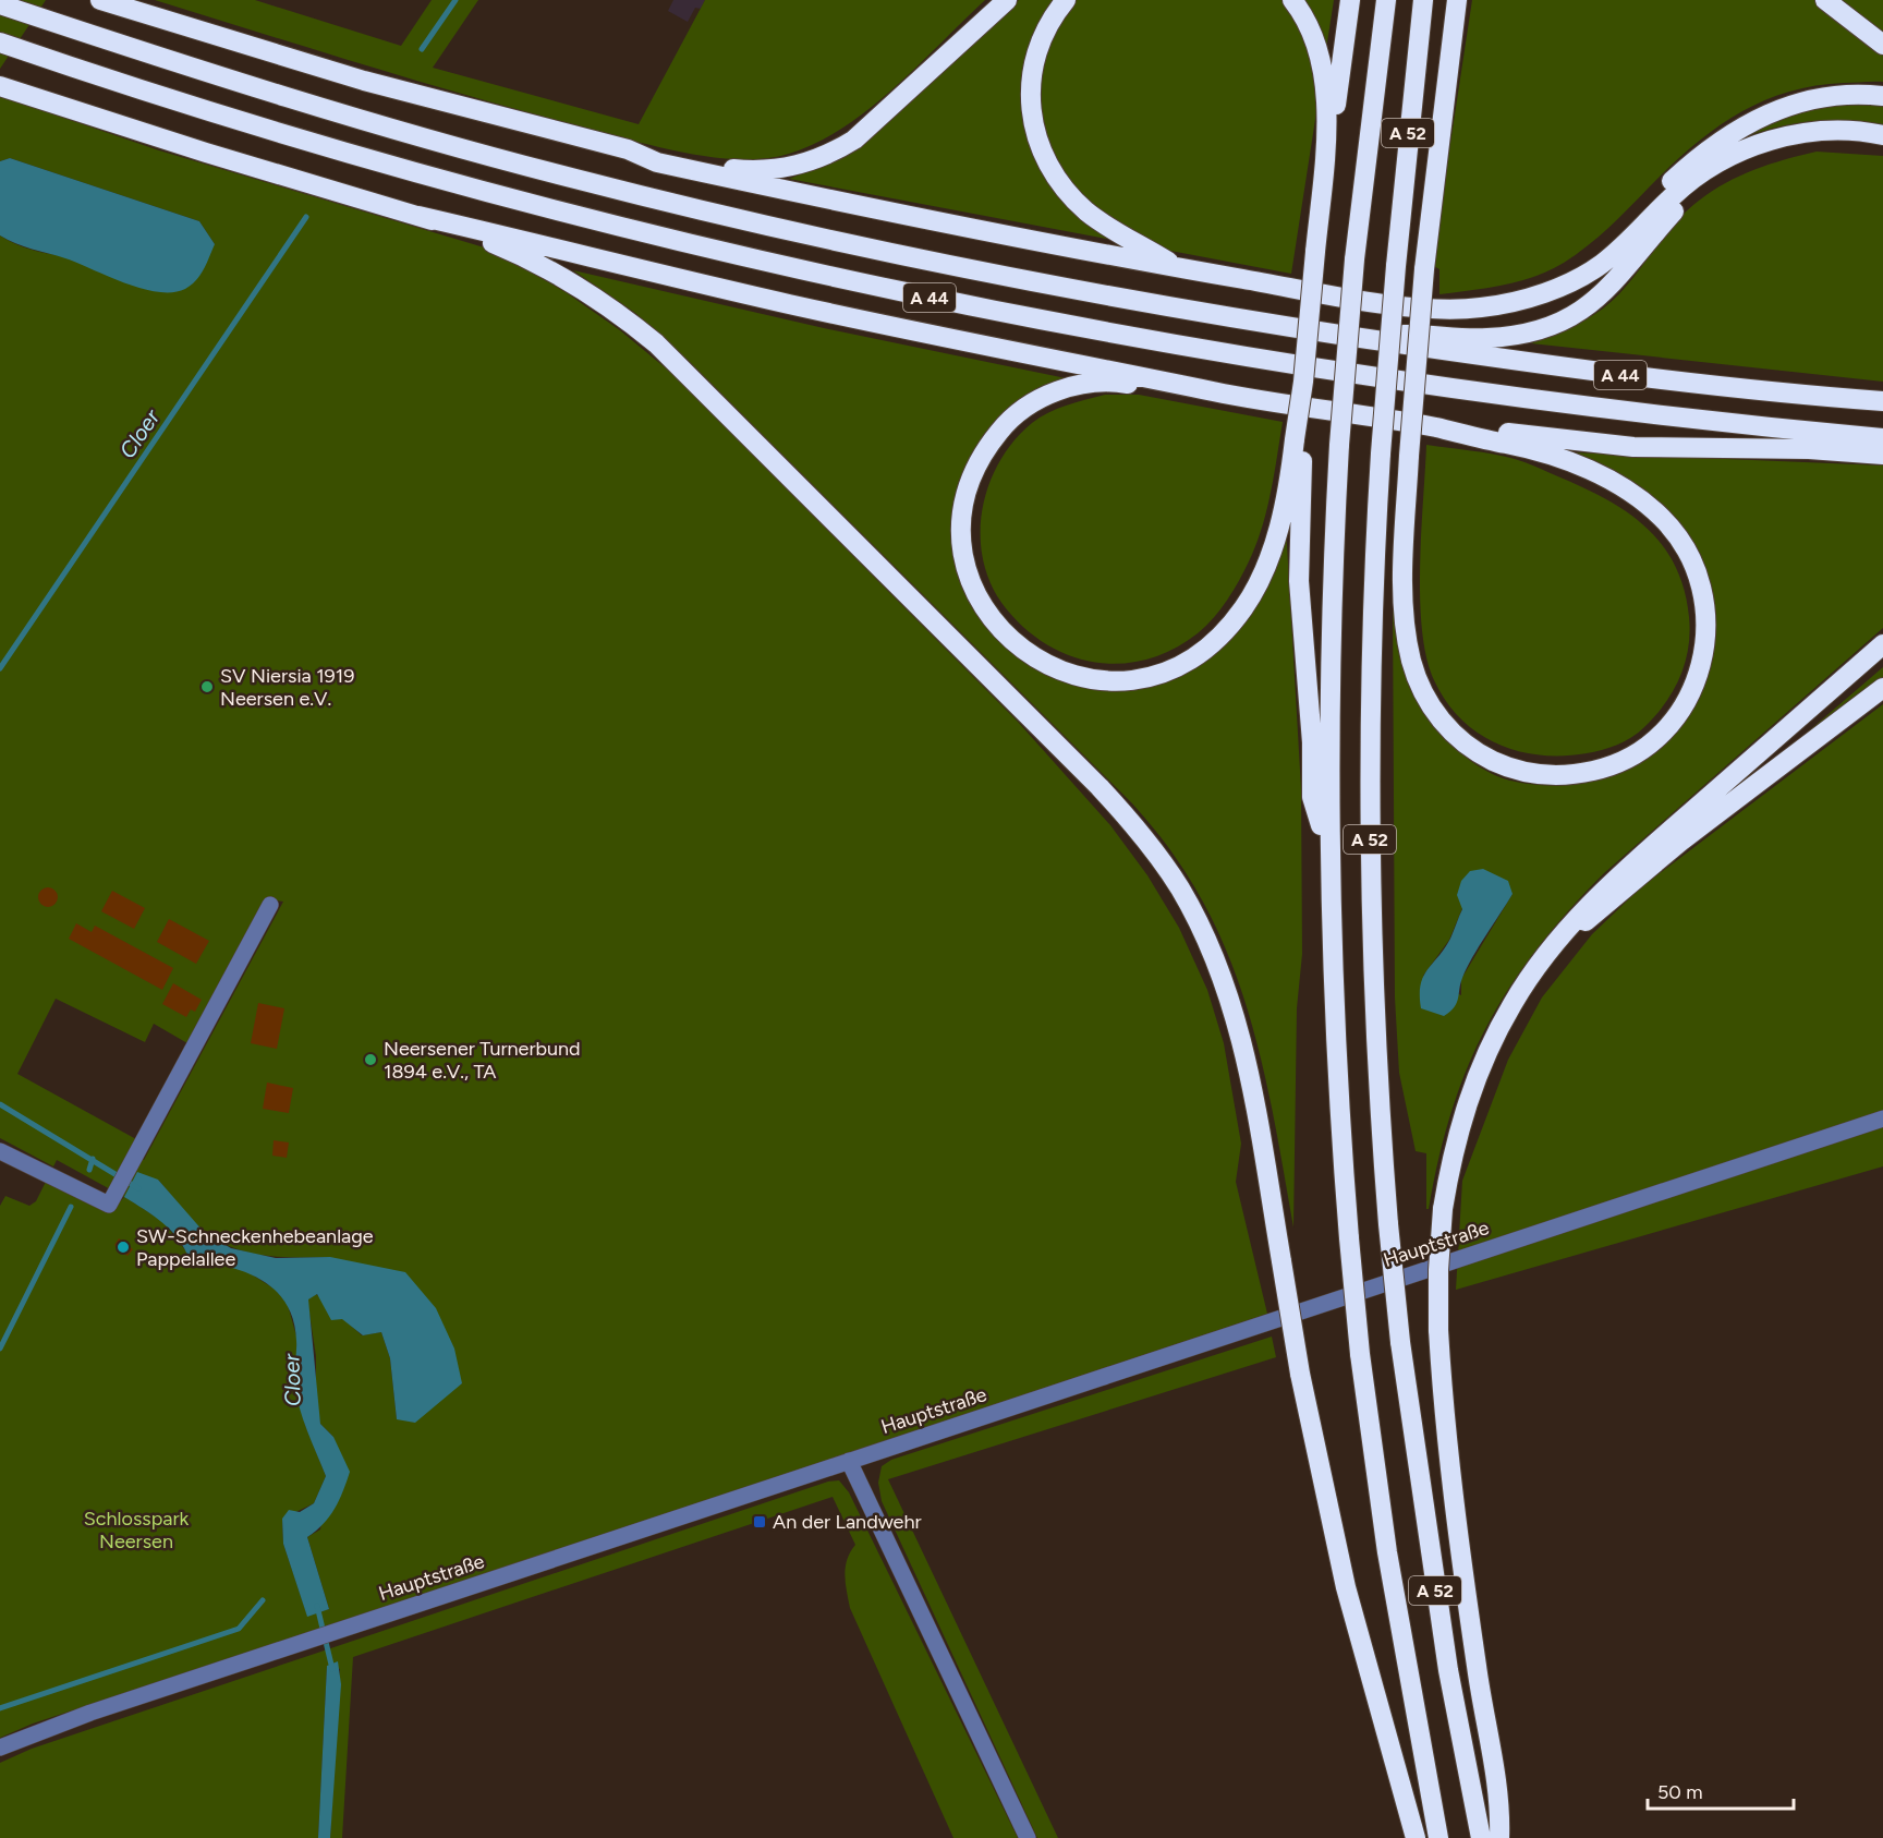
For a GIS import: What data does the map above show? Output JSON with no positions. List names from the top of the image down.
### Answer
{
  "streets": {
    "highway": ["A 52", "A 44"],
    "street": ["Hauptstraße"]
  },
  "water": ["Cloer"],
  "parks": ["Schlosspark Neersen"],
  "places": {
    "other": ["SV Niersia 1919 Neersen e.V.", "Neersener Turnerbund 1894 e.V., TA", "SW-Schneckenhebeanlage Pappelallee"],
    "transit": ["An der Landwehr"]
  },
  "scale_bar": "50 m"
}
